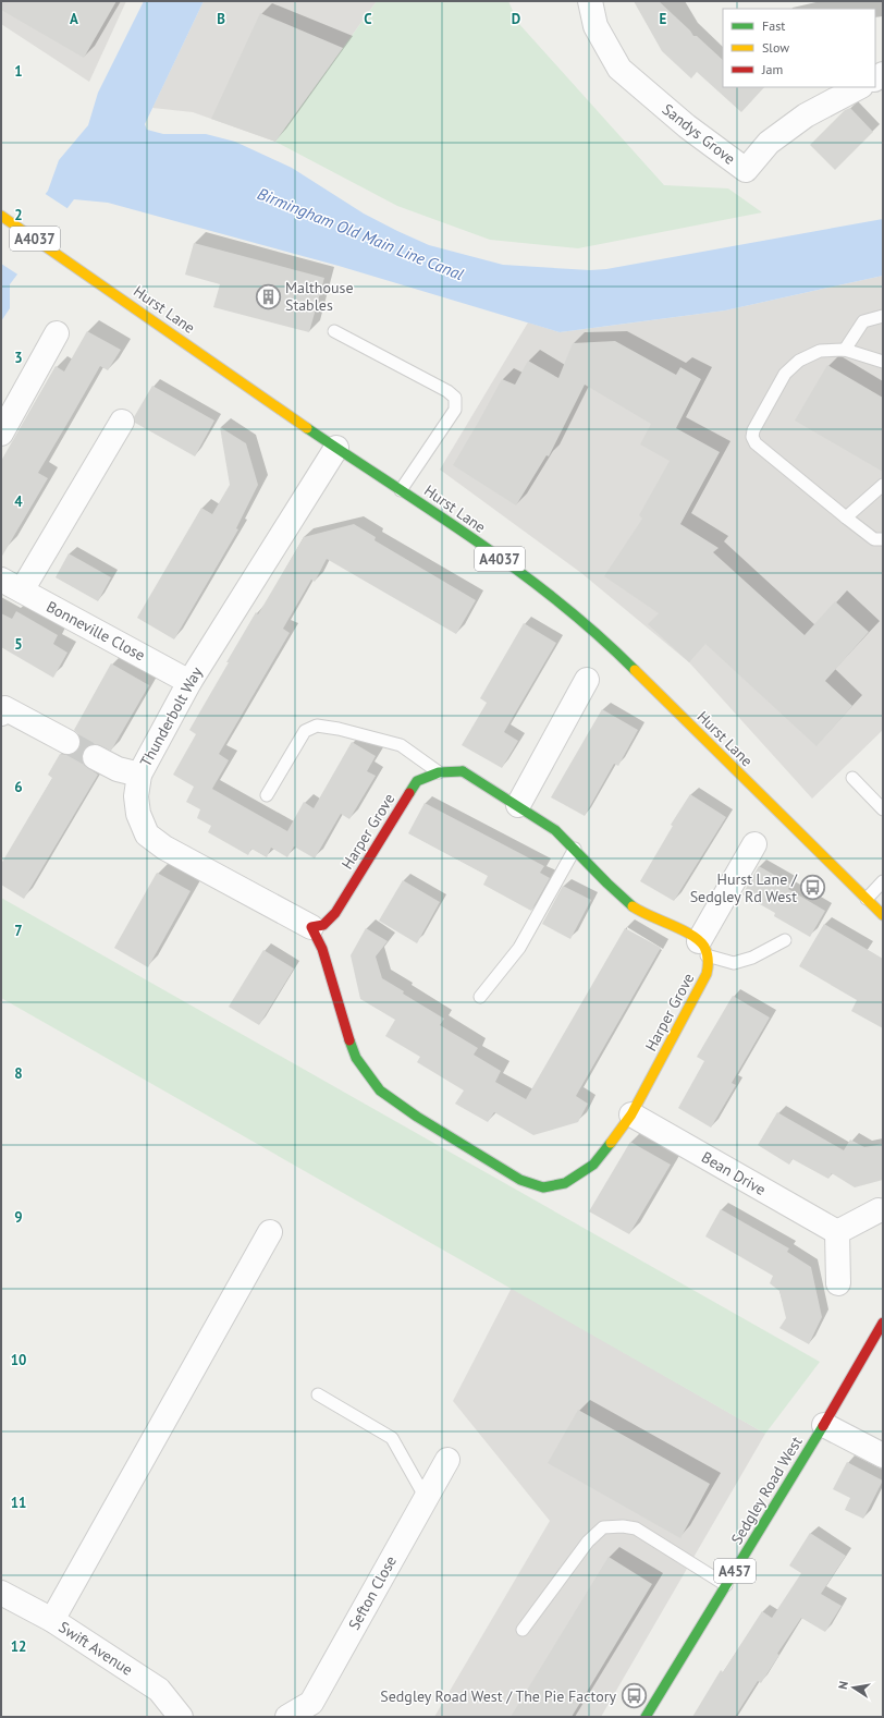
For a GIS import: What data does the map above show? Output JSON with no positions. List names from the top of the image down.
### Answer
{
  "streets": {
    "main road": [
      "A4037",
      "Hurst Lane",
      "Harper Grove",
      "Sedgley Road West",
      "A457"
    ],
    "street": [
      "Sandys Grove",
      "Bonneville Close",
      "Thunderbolt Way",
      "Bean Drive",
      "Sefton Close",
      "Swift Avenue"
    ]
  },
  "crossings": [
    ["Hurst Lane", "Thunderbolt Way"],
    ["Bonneville Close", "Thunderbolt Way"],
    ["Thunderbolt Way", "Harper Grove"],
    ["Harper Grove", "Bean Drive"]
  ],
  "water": ["Birmingham Old Main Line Canal"],
  "places": {
    "building": ["Malthouse Stables"],
    "bus stop": ["Hurst Lane / Sedgley Rd West", "Sedgley Road West / The Pie Factory"]
  },
  "legend": ["Fast", "Slow", "Jam"],
  "north": "left",
  "grid": {
    "columns": [
      "A",
      "B",
      "C",
      "D",
      "E"
    ],
    "rows": [
      "1",
      "2",
      "3",
      "4",
      "5",
      "6",
      "7",
      "8",
      "9",
      "10",
      "11",
      "12"
    ]
  }
}
